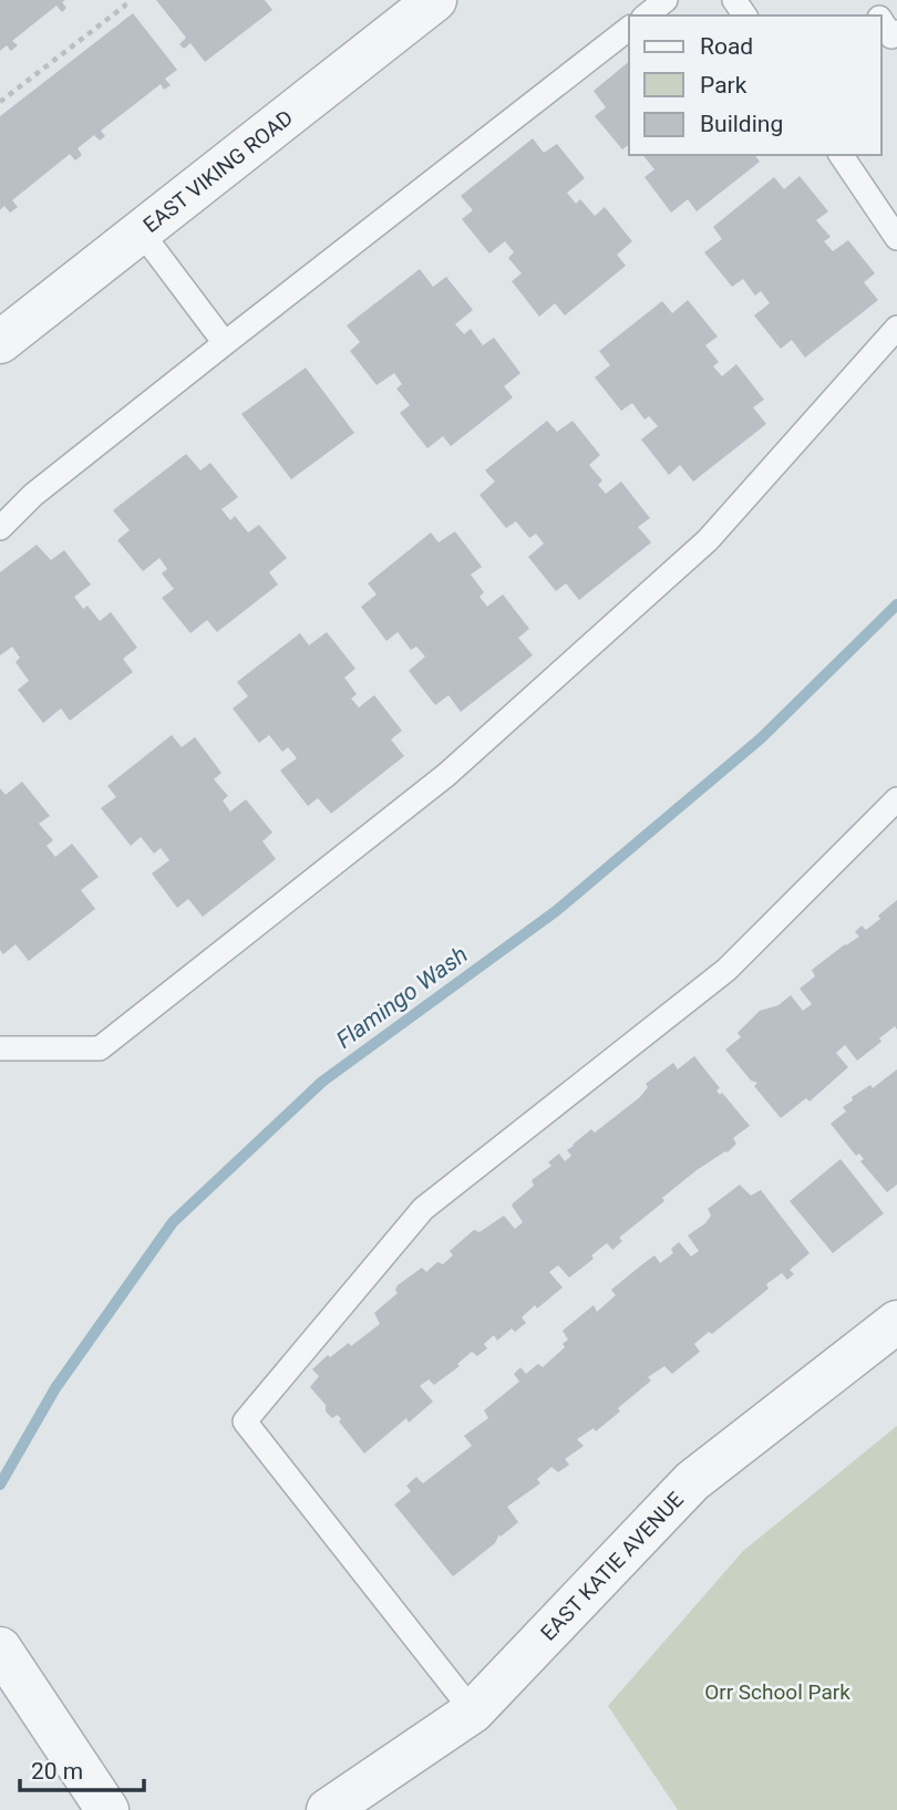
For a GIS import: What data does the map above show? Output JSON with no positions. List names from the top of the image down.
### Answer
{
  "streets": {
    "street": ["EAST VIKING ROAD", "EAST KATIE AVENUE"]
  },
  "water": ["Flamingo Wash"],
  "parks": ["Orr School Park"],
  "legend": ["Road", "Park", "Building"],
  "scale_bar": "20 m"
}
